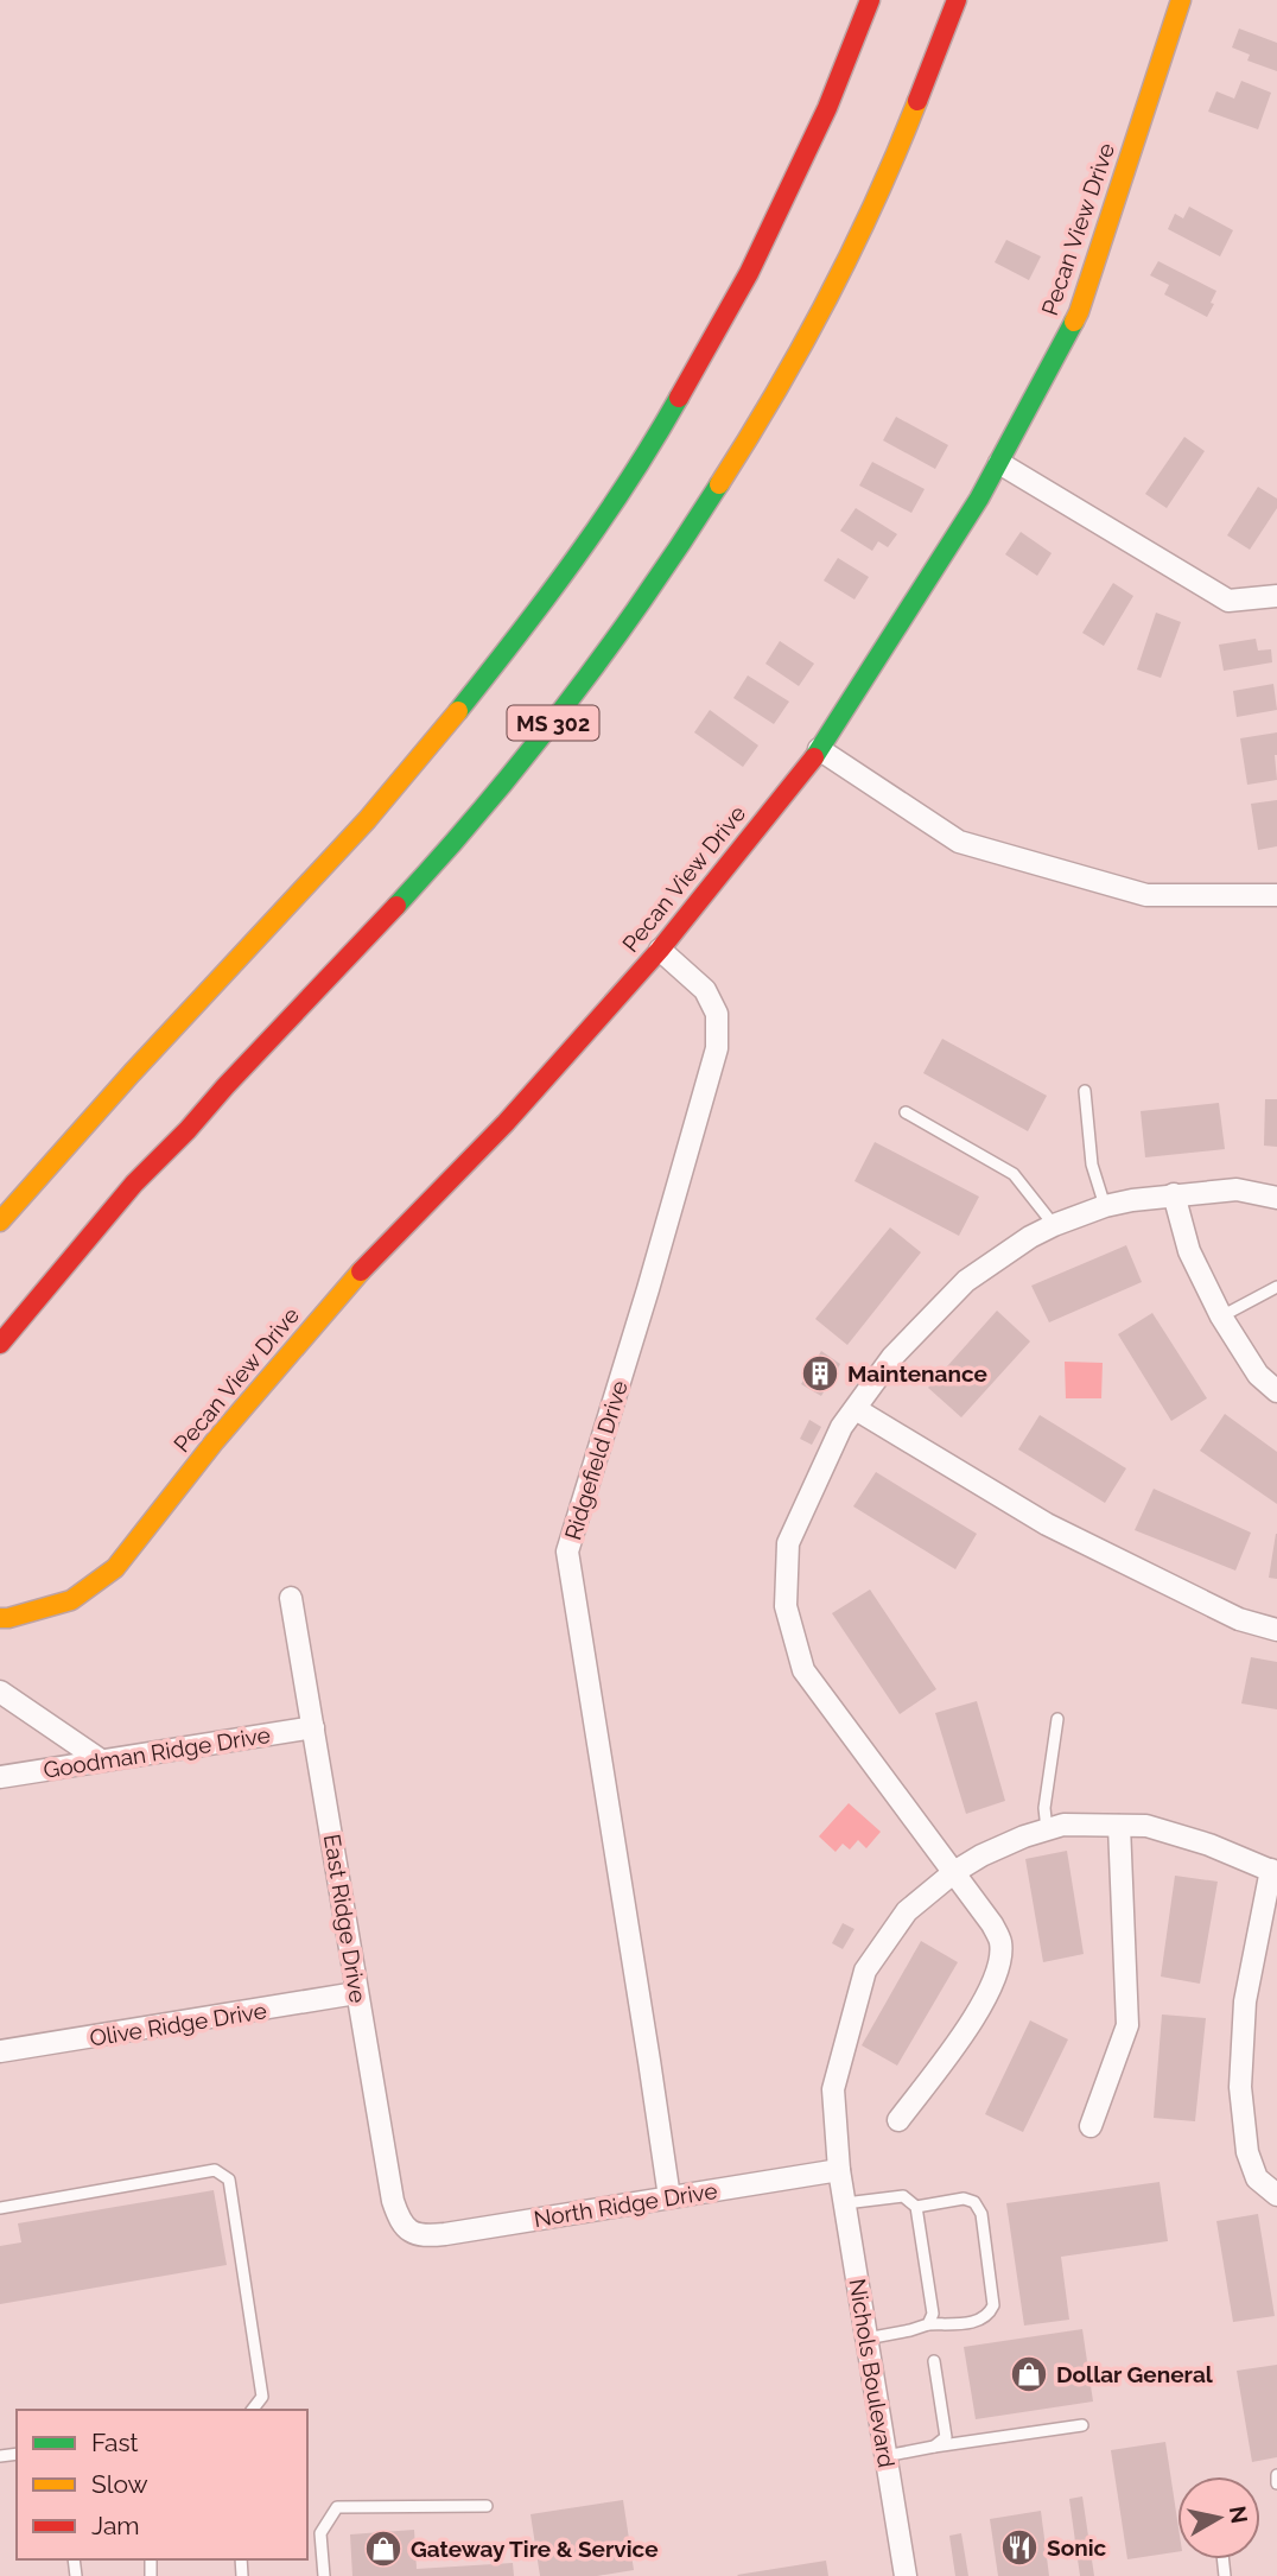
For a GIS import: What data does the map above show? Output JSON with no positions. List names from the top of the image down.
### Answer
{
  "streets": {
    "main road": ["Pecan View Drive", "MS 302"],
    "street": [
      "Ridgefield Drive",
      "Goodman Ridge Drive",
      "East Ridge Drive",
      "Olive Ridge Drive",
      "North Ridge Drive",
      "Nichols Boulevard"
    ]
  },
  "crossings": [
    ["Pecan View Drive", "Ridgefield Drive"],
    ["Ridgefield Drive", "North Ridge Drive"],
    ["Goodman Ridge Drive", "East Ridge Drive"],
    ["East Ridge Drive", "Olive Ridge Drive"],
    ["East Ridge Drive", "North Ridge Drive"],
    ["North Ridge Drive", "Nichols Boulevard"]
  ],
  "places": {
    "building": ["Maintenance"],
    "shop": ["Dollar General", "Gateway Tire & Service"],
    "restaurant": ["Sonic"]
  },
  "legend": ["Fast", "Slow", "Jam"],
  "north": "right"
}
